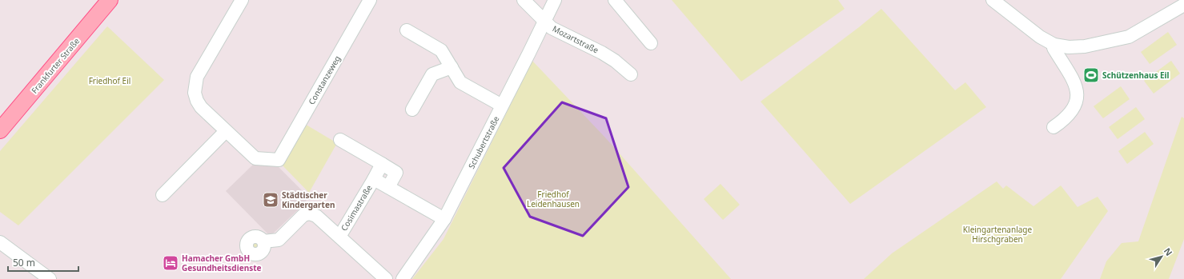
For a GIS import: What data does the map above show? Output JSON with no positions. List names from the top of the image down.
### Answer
{
  "streets": {
    "main road": ["Frankfurter Straße"],
    "street": [
      "Mozartstraße",
      "Constanzeweg",
      "Schubertstraße",
      "Cosimastraße"
    ]
  },
  "crossings": [
    ["Mozartstraße", "Schubertstraße"],
    ["Schubertstraße", "Cosimastraße"]
  ],
  "parks": ["Friedhof Eil", "Friedhof Leidenhausen", "Kleingartenanlage Hirschgraben"],
  "places": {
    "sports": ["Schützenhaus Eil"],
    "school or university": ["Städtischer Kindergarten"],
    "hotel": ["Hamacher GmbH Gesundheitsdienste"]
  },
  "scale_bar": "50 m",
  "north": "top right"
}
